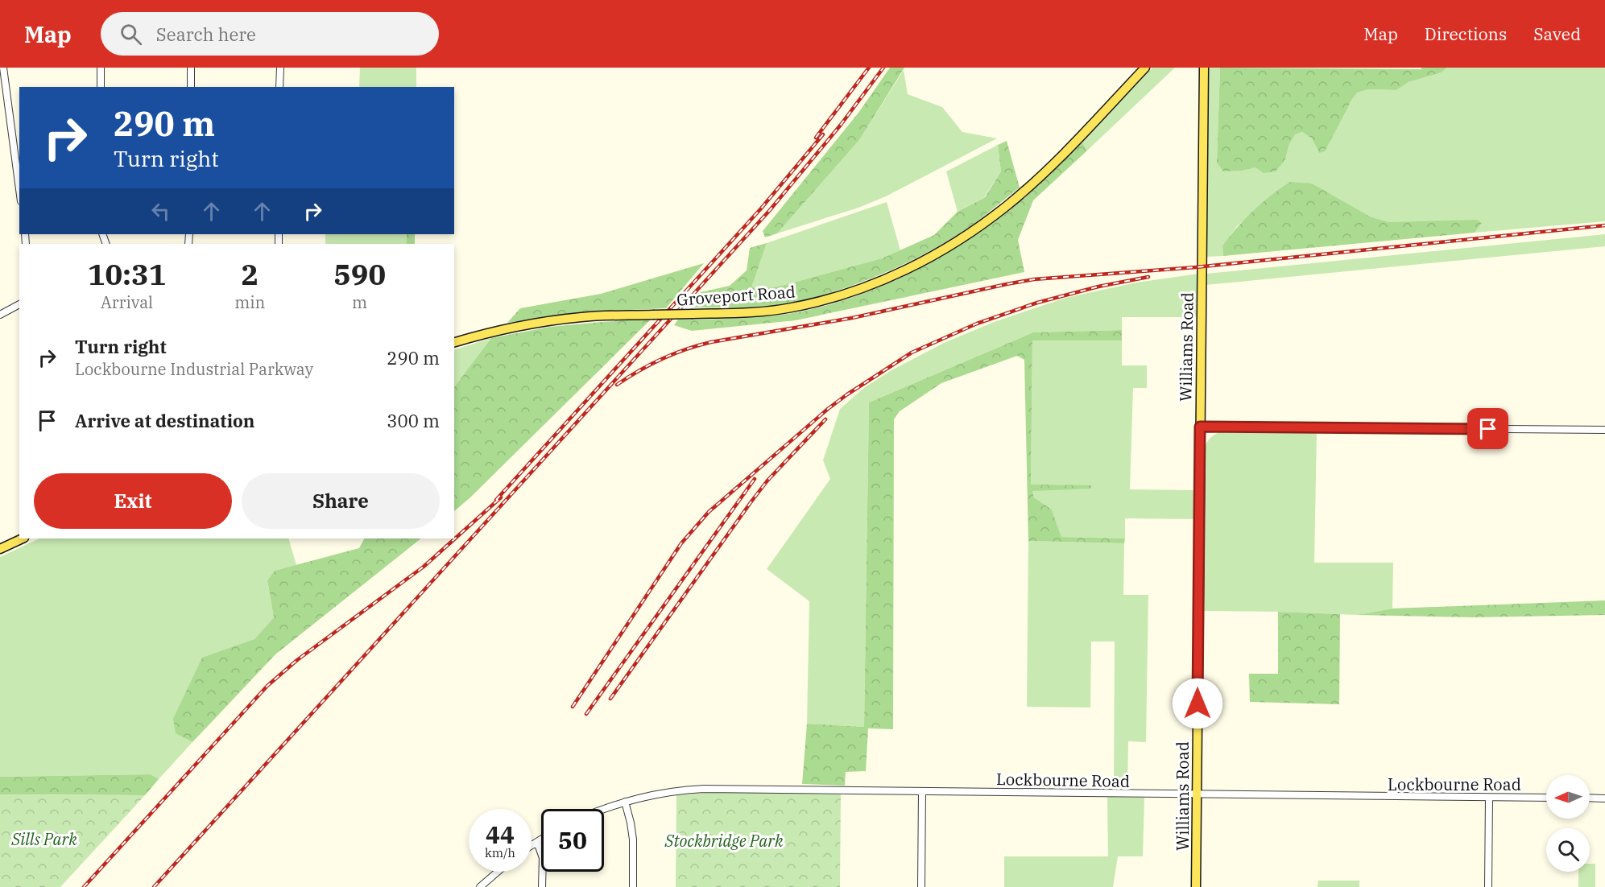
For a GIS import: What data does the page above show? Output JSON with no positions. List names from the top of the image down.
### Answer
{
  "streets": {
    "main road": ["Groveport Road", "Williams Road"],
    "street": ["Lockbourne Road"]
  },
  "crossings": [
    ["Williams Road", "Lockbourne Road"]
  ],
  "parks": ["Sills Park", "Stockbridge Park"],
  "north": "left",
  "page": {
    "header": "Map",
    "search": "Search here",
    "nav": ["Map", "Directions", "Saved"],
    "turn": ["290 m", "Turn right"],
    "eta": [
      "10:31",
      "Arrival",
      "2",
      "min",
      "590",
      "m"
    ],
    "list": [
      {
        "name": "Turn right",
        "note": "Lockbourne Industrial Parkway",
        "value": "290 m"
      },
      {
        "name": "Arrive at destination",
        "value": "300 m"
      }
    ],
    "buttons": ["Exit", "Share"],
    "speed": "44 km/h",
    "limit": "50"
  }
}
